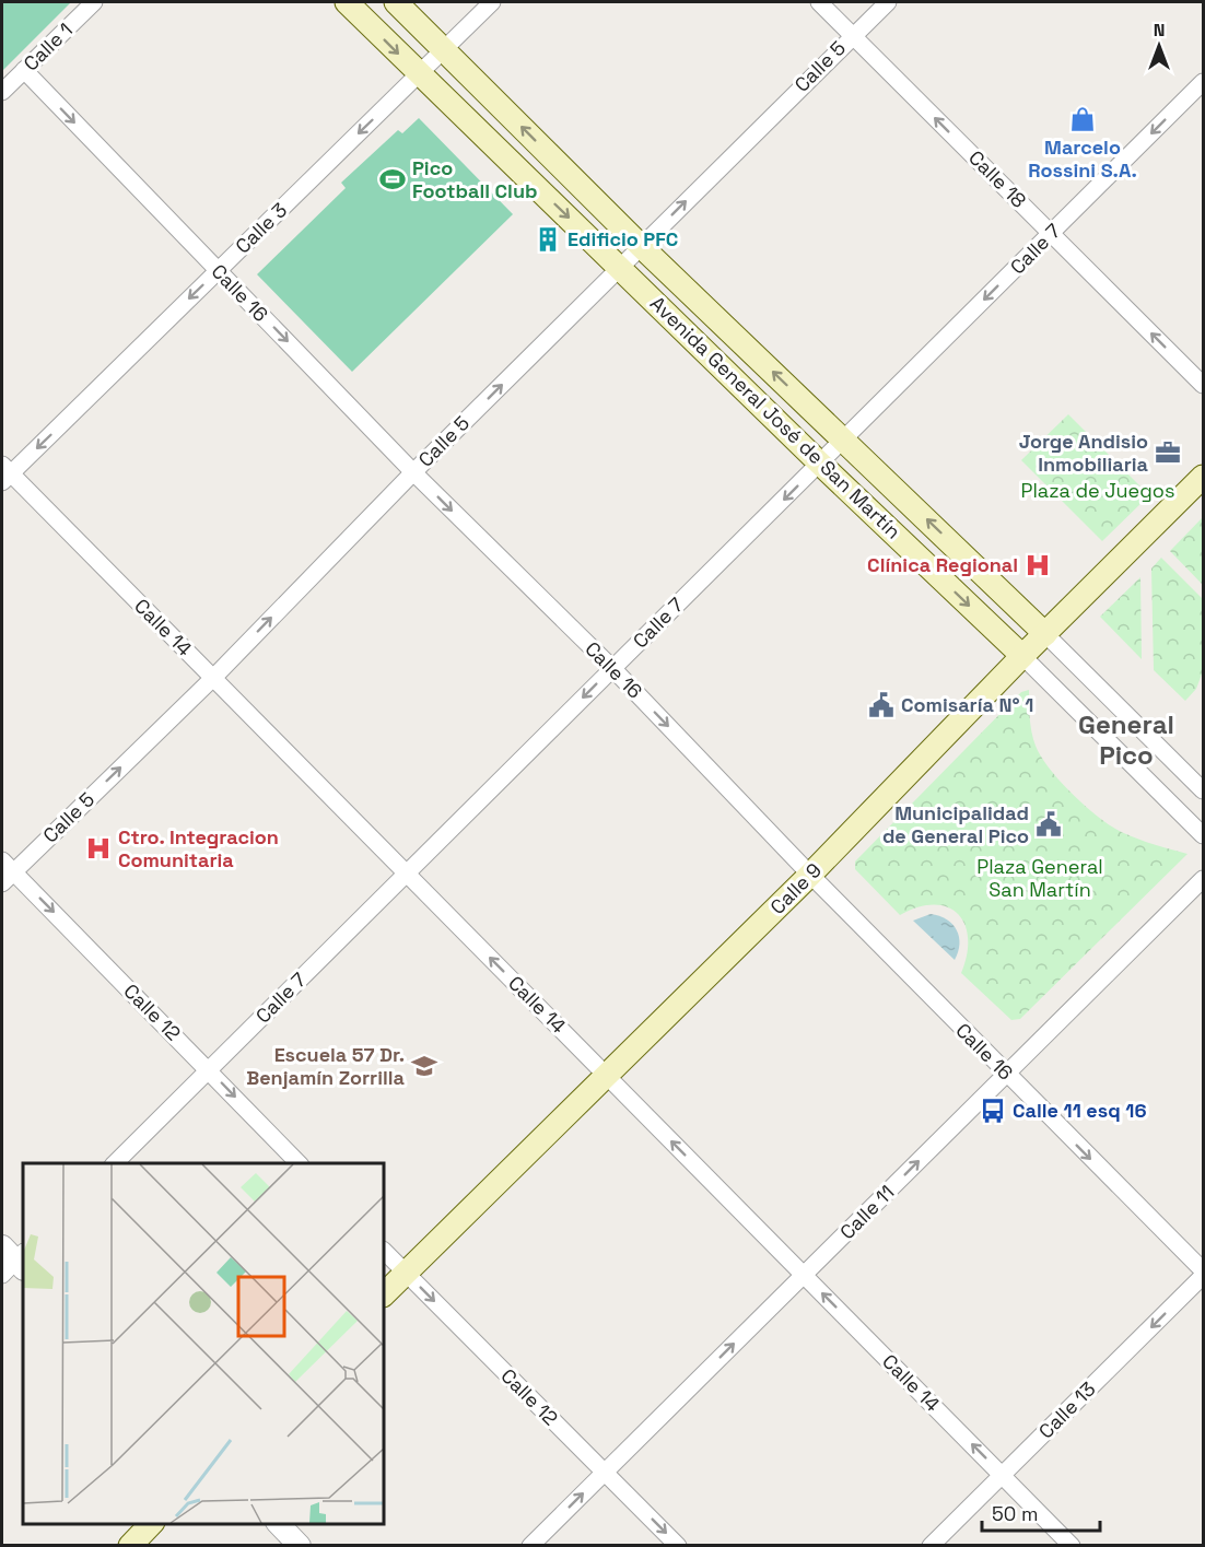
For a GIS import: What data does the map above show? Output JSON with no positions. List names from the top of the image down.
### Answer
{
  "streets": {
    "main road": ["Avenida General José de San Martín", "Calle 9"],
    "street": [
      "Calle 1",
      "Calle 5",
      "Calle 18",
      "Calle 3",
      "Calle 7",
      "Calle 16",
      "Calle 14",
      "Calle 12",
      "Calle 11",
      "Calle 13"
    ]
  },
  "crossings": [
    ["Calle 1", "Calle 16"],
    ["Calle 5", "Calle 18"],
    ["Calle 5", "Calle 16"],
    ["Calle 5", "Avenida General José de San Martín"],
    ["Calle 5", "Calle 14"],
    ["Calle 5", "Calle 12"],
    ["Calle 18", "Calle 7"],
    ["Calle 3", "Calle 16"],
    ["Calle 3", "Avenida General José de San Martín"],
    ["Calle 3", "Calle 14"],
    ["Calle 7", "Calle 16"],
    ["Calle 7", "Avenida General José de San Martín"],
    ["Calle 7", "Calle 14"],
    ["Calle 7", "Calle 12"],
    ["Calle 16", "Calle 9"],
    ["Calle 16", "Calle 11"],
    ["Avenida General José de San Martín", "Calle 9"],
    ["Calle 14", "Calle 9"],
    ["Calle 14", "Calle 11"],
    ["Calle 14", "Calle 13"],
    ["Calle 9", "Calle 12"],
    ["Calle 12", "Calle 11"]
  ],
  "one_way": [
    "Calle 5",
    "Calle 18",
    "Calle 3",
    "Calle 7",
    "Calle 16",
    "Calle 14",
    "Calle 12",
    "Calle 11",
    "Calle 13"
  ],
  "districts": ["General Pico"],
  "parks": ["Plaza de Juegos", "Plaza General San Martín"],
  "places": {
    "shop": ["Marcelo Rossini S.A."],
    "sports": ["Pico Football Club"],
    "building": ["Edificio PFC"],
    "office": ["Jorge Andisio Inmobiliaria"],
    "hospital": ["Clínica Regional", "Ctro. Integracion Comunitaria"],
    "public building": ["Comisaría N° 1", "Municipalidad de General Pico"],
    "school or university": ["Escuela 57 Dr. Benjamín Zorrilla"],
    "bus stop": ["Calle 11 esq 16"]
  },
  "scale_bar": "50 m",
  "north": "top"
}
